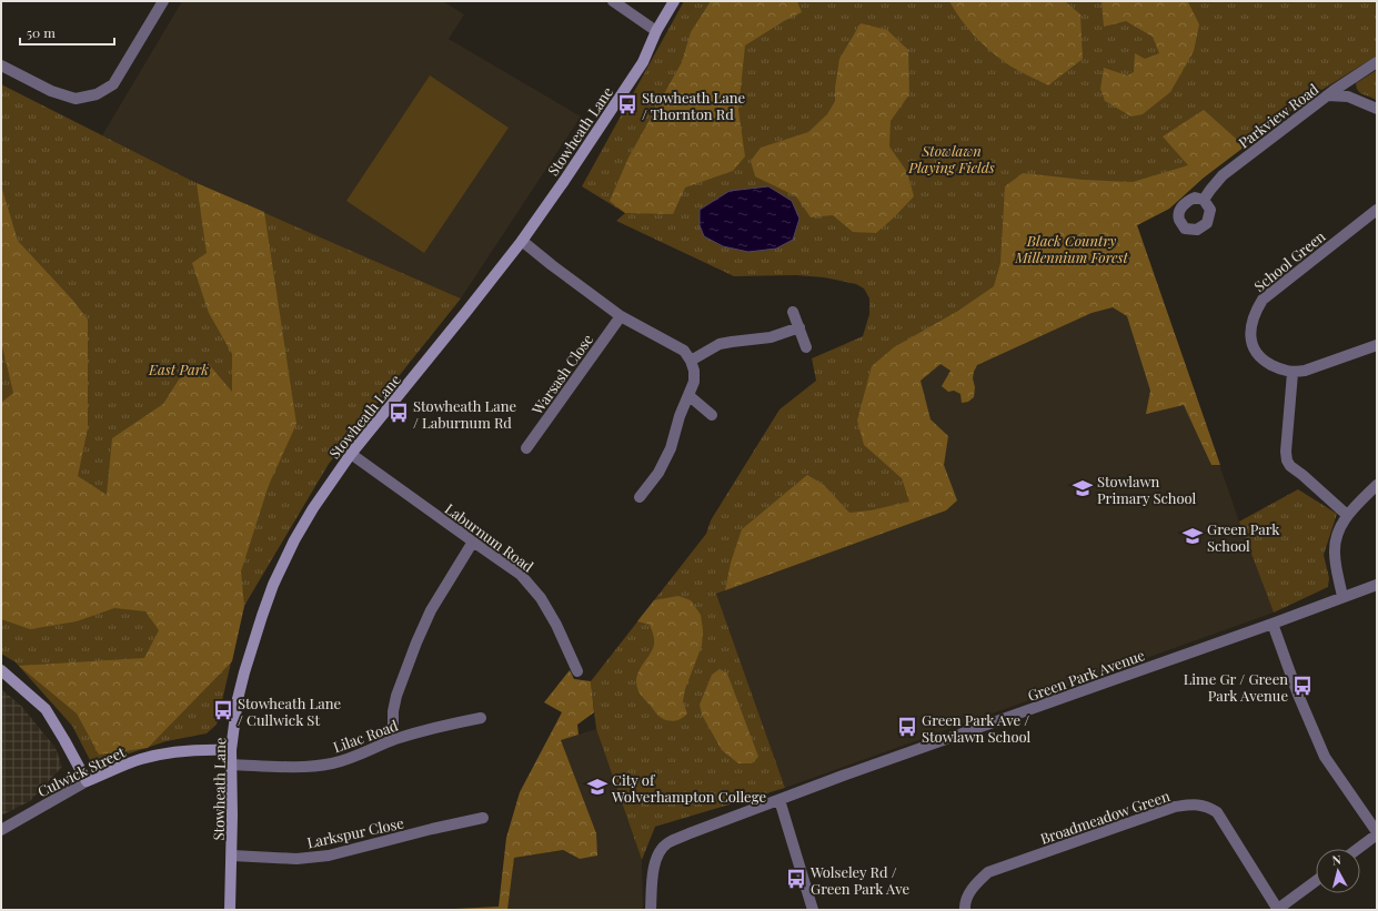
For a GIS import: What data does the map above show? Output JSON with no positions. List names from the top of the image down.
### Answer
{
  "streets": {
    "street": [
      "Parkview Road",
      "Stowheath Lane",
      "School Green",
      "Warsash Close",
      "Laburnum Road",
      "Green Park Avenue",
      "Lilac Road",
      "Culwick Street",
      "Broadmeadow Green",
      "Larkspur Close"
    ]
  },
  "crossings": [
    ["Stowheath Lane", "Laburnum Road"],
    ["Stowheath Lane", "Lilac Road"],
    ["Stowheath Lane", "Culwick Street"],
    ["Stowheath Lane", "Larkspur Close"]
  ],
  "parks": ["Stowlawn Playing Fields", "Black Country Millennium Forest", "East Park"],
  "places": {
    "bus stop": [
      "Stowheath Lane / Thornton Rd",
      "Stowheath Lane / Laburnum Rd",
      "Lime Gr / Green Park Avenue",
      "Stowheath Lane / Cullwick St",
      "Green Park Ave / Stowlawn School",
      "Wolseley Rd / Green Park Ave"
    ],
    "school or university": ["Stowlawn Primary School", "Green Park School", "City of Wolverhampton College"]
  },
  "scale_bar": "50 m",
  "north": "top"
}
